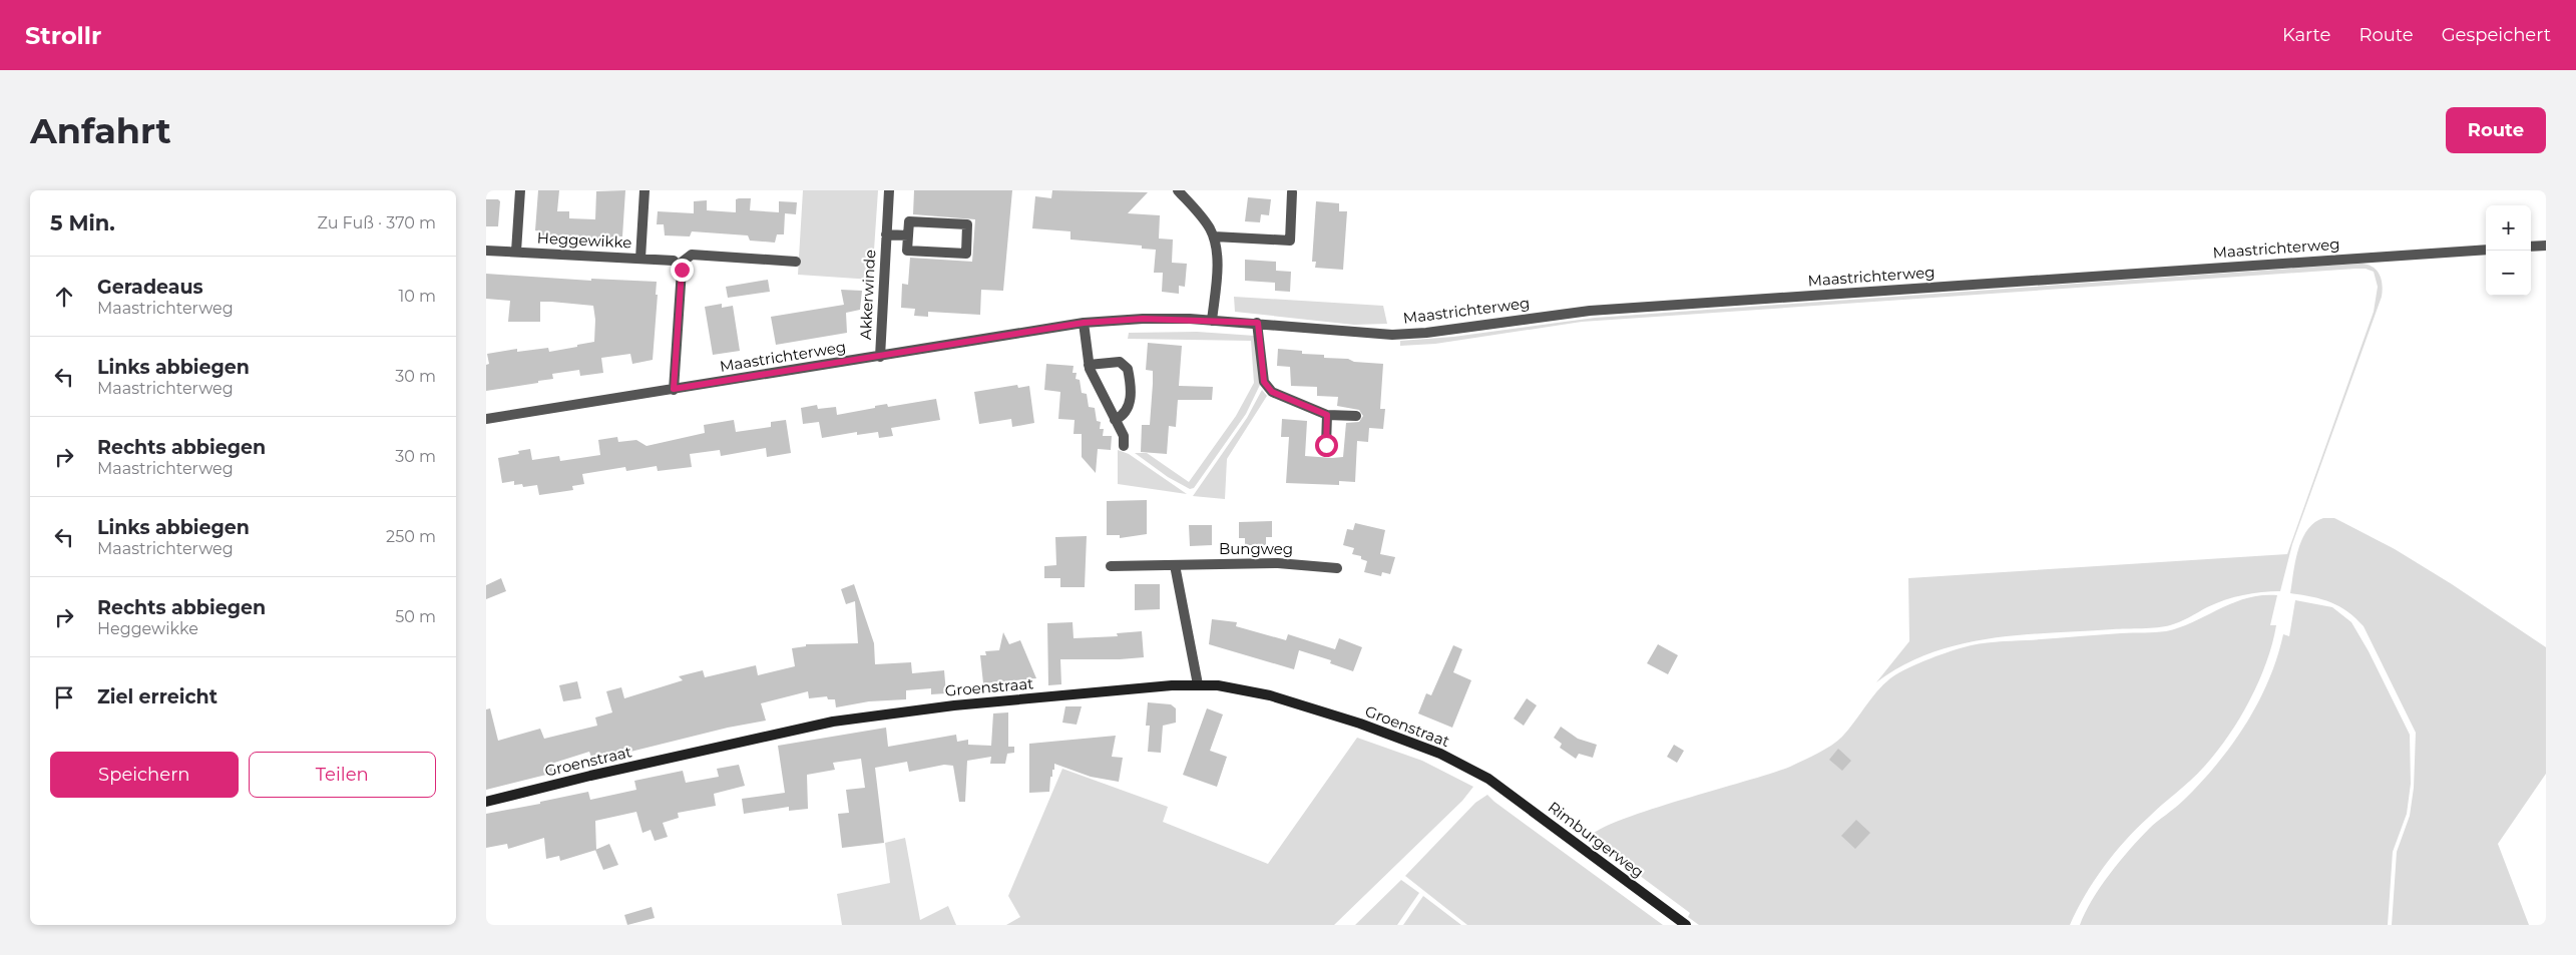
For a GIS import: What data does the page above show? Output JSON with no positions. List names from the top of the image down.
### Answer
{
  "streets": {
    "street": [
      "Heggewikke",
      "Maastrichterweg",
      "Akkerwinde",
      "Bungweg",
      "Groenstraat",
      "Rimburgerweg"
    ]
  },
  "crossings": [
    ["Maastrichterweg", "Akkerwinde"],
    ["Groenstraat", "Rimburgerweg"]
  ],
  "page": {
    "header": "Strollr",
    "nav": ["Karte", "Route", "Gespeichert"],
    "buttons": [
      "Route",
      ["Speichern", "Teilen"]
    ],
    "title": "Anfahrt",
    "heading": ["5 Min.", "Zu Fuß · 370 m"],
    "map_buttons": ["+", "−"],
    "list": [
      ["Geradeaus", "Maastrichterweg", "10 m"],
      ["Links abbiegen", "Maastrichterweg", "30 m"],
      ["Rechts abbiegen", "Maastrichterweg", "30 m"],
      ["Links abbiegen", "Maastrichterweg", "250 m"],
      ["Rechts abbiegen", "Heggewikke", "50 m"],
      "Ziel erreicht"
    ]
  }
}
